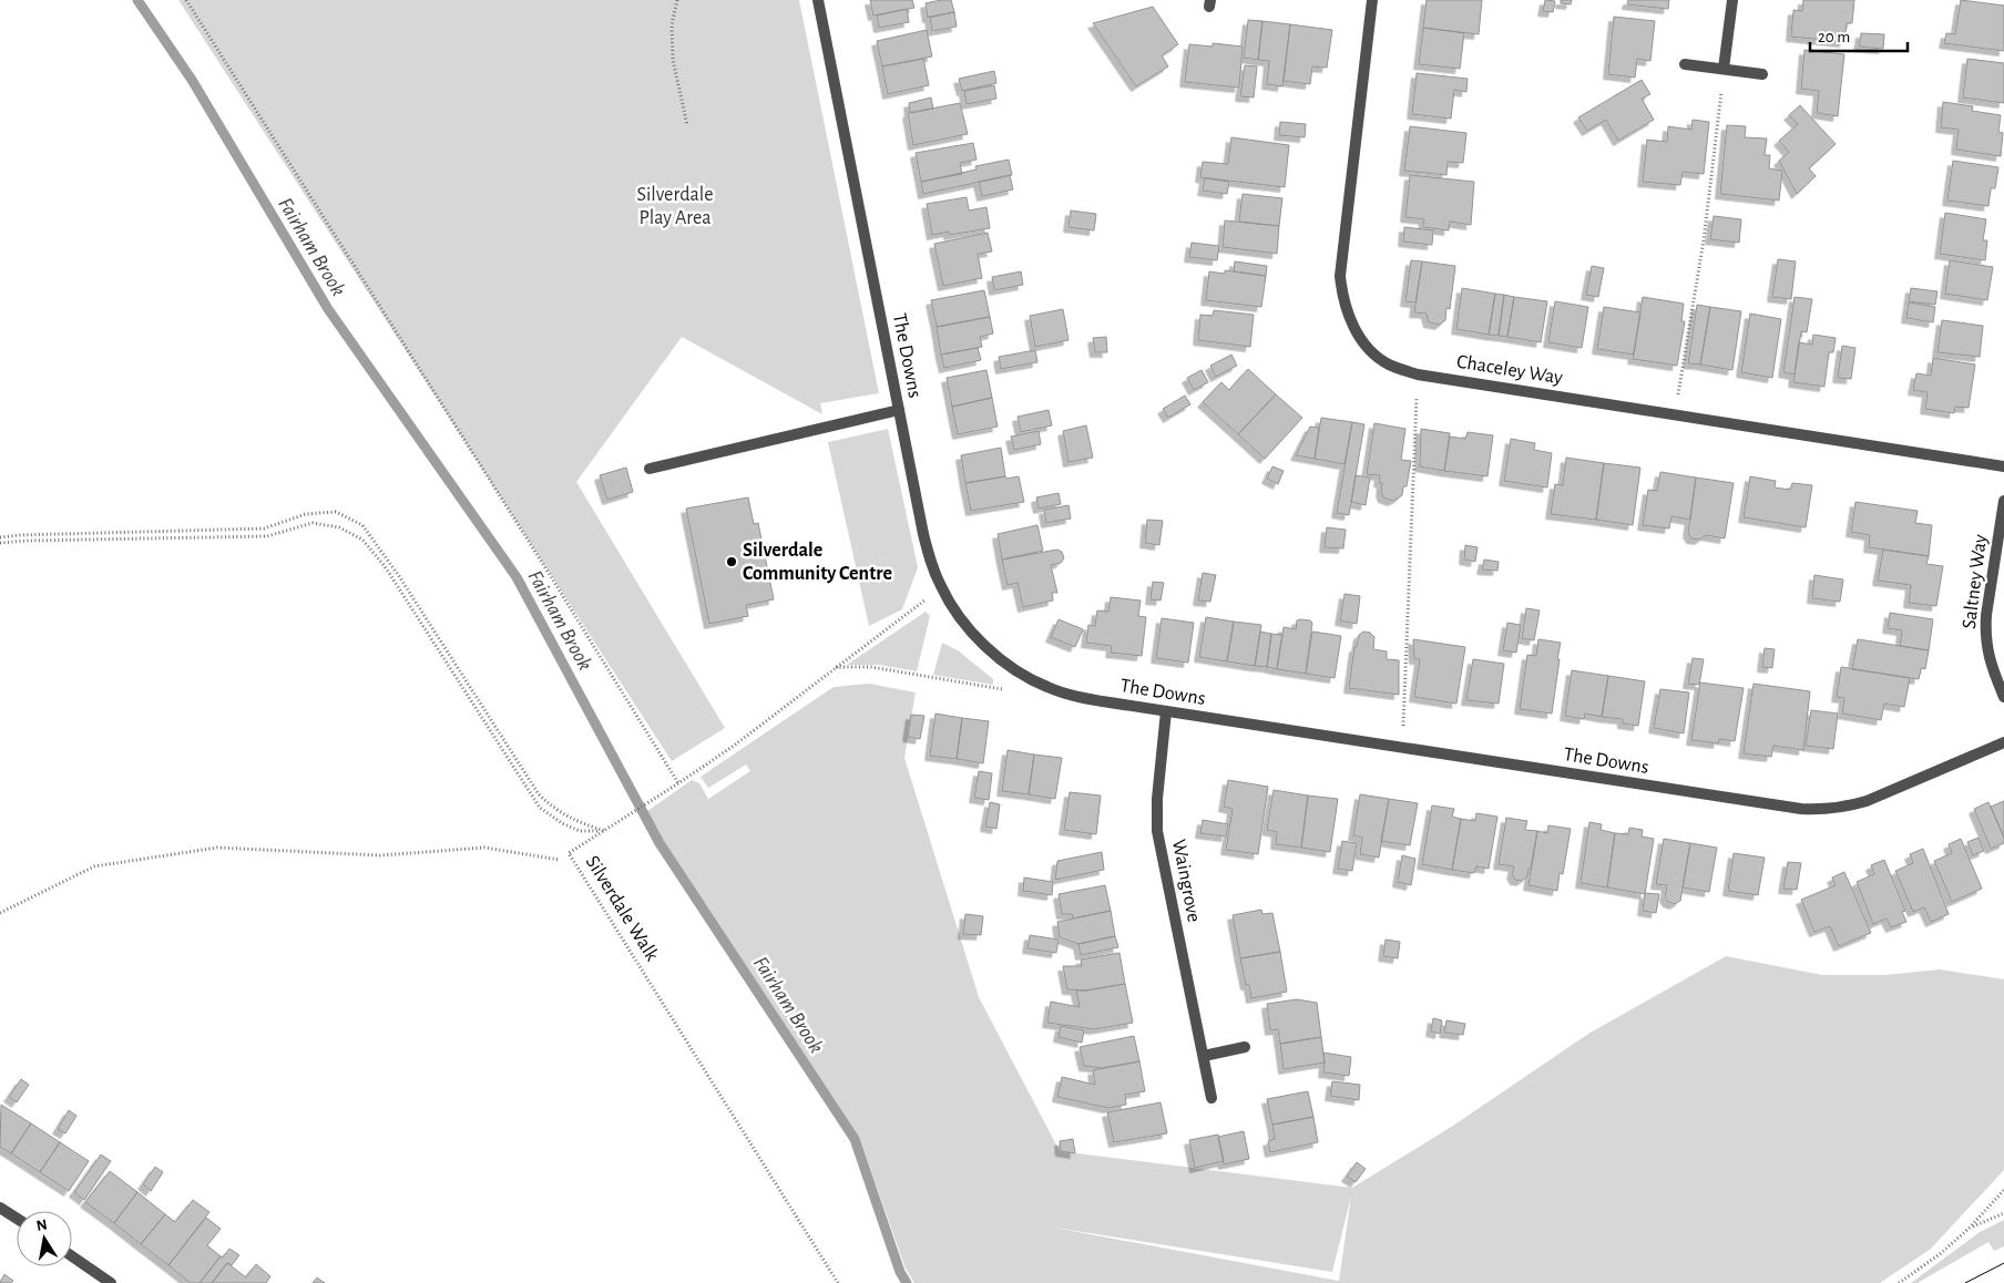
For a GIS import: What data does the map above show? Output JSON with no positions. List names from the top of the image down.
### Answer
{
  "streets": {
    "street": [
      "The Downs",
      "Chaceley Way",
      "Saltney Way",
      "Waingrove"
    ],
    "path": ["Silverdale Walk"]
  },
  "crossings": [
    ["The Downs", "Waingrove"],
    ["The Downs", "Silverdale Walk"]
  ],
  "water": ["Fairham Brook"],
  "parks": ["Silverdale Play Area"],
  "places": ["Silverdale Community Centre"],
  "scale_bar": "20 m",
  "north": "top"
}
